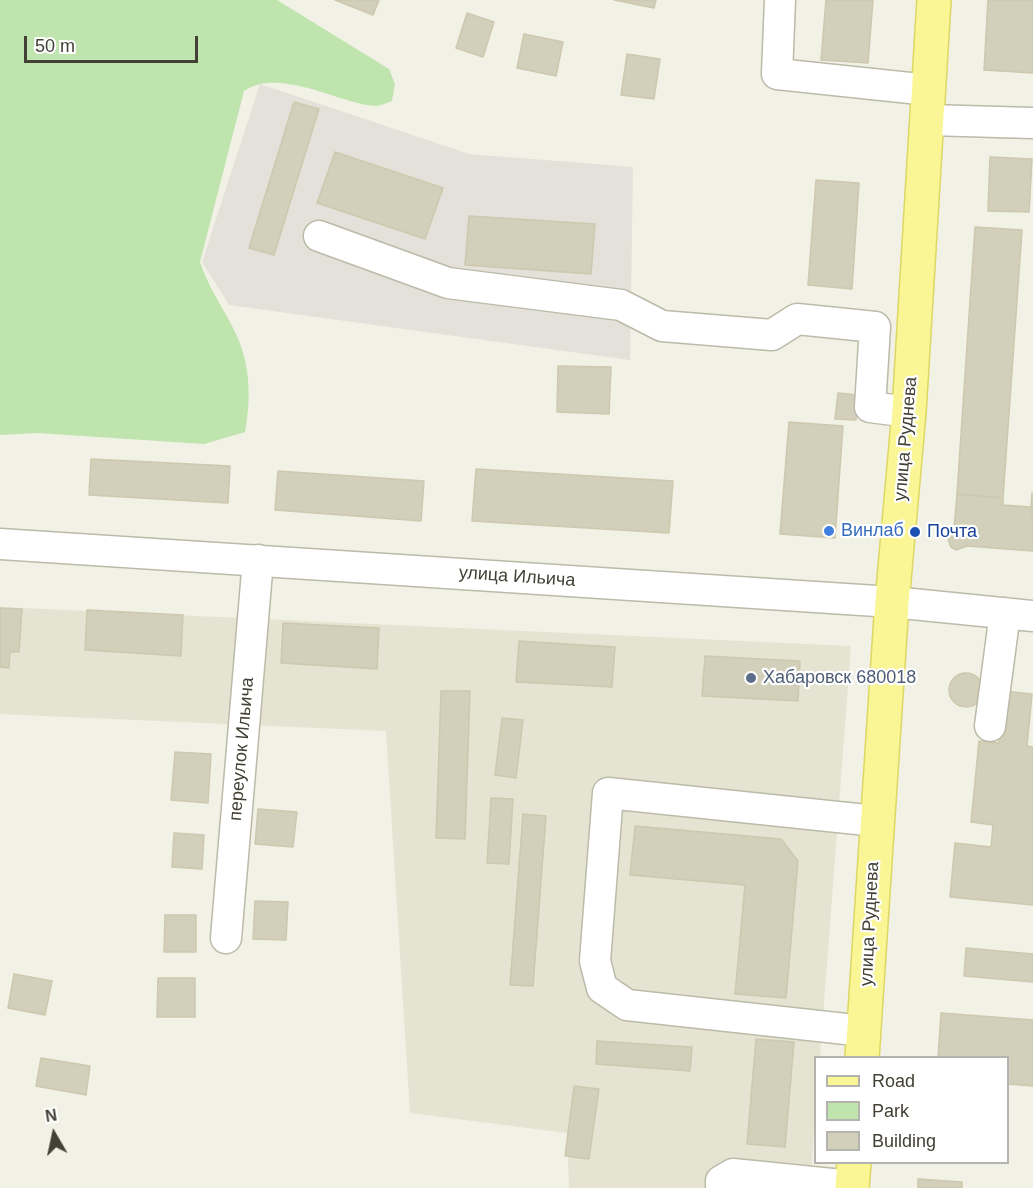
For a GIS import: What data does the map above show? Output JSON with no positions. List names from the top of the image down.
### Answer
{
  "streets": {
    "main road": ["улица Руднева"],
    "street": ["улица Ильича", "переулок Ильича"]
  },
  "crossings": [
    ["улица Руднева", "улица Ильича"],
    ["улица Ильича", "переулок Ильича"]
  ],
  "places": ["Винлаб", "Почта", "Хабаровск 680018"],
  "legend": ["Road", "Park", "Building"],
  "scale_bar": "50 m",
  "north": "top"
}
